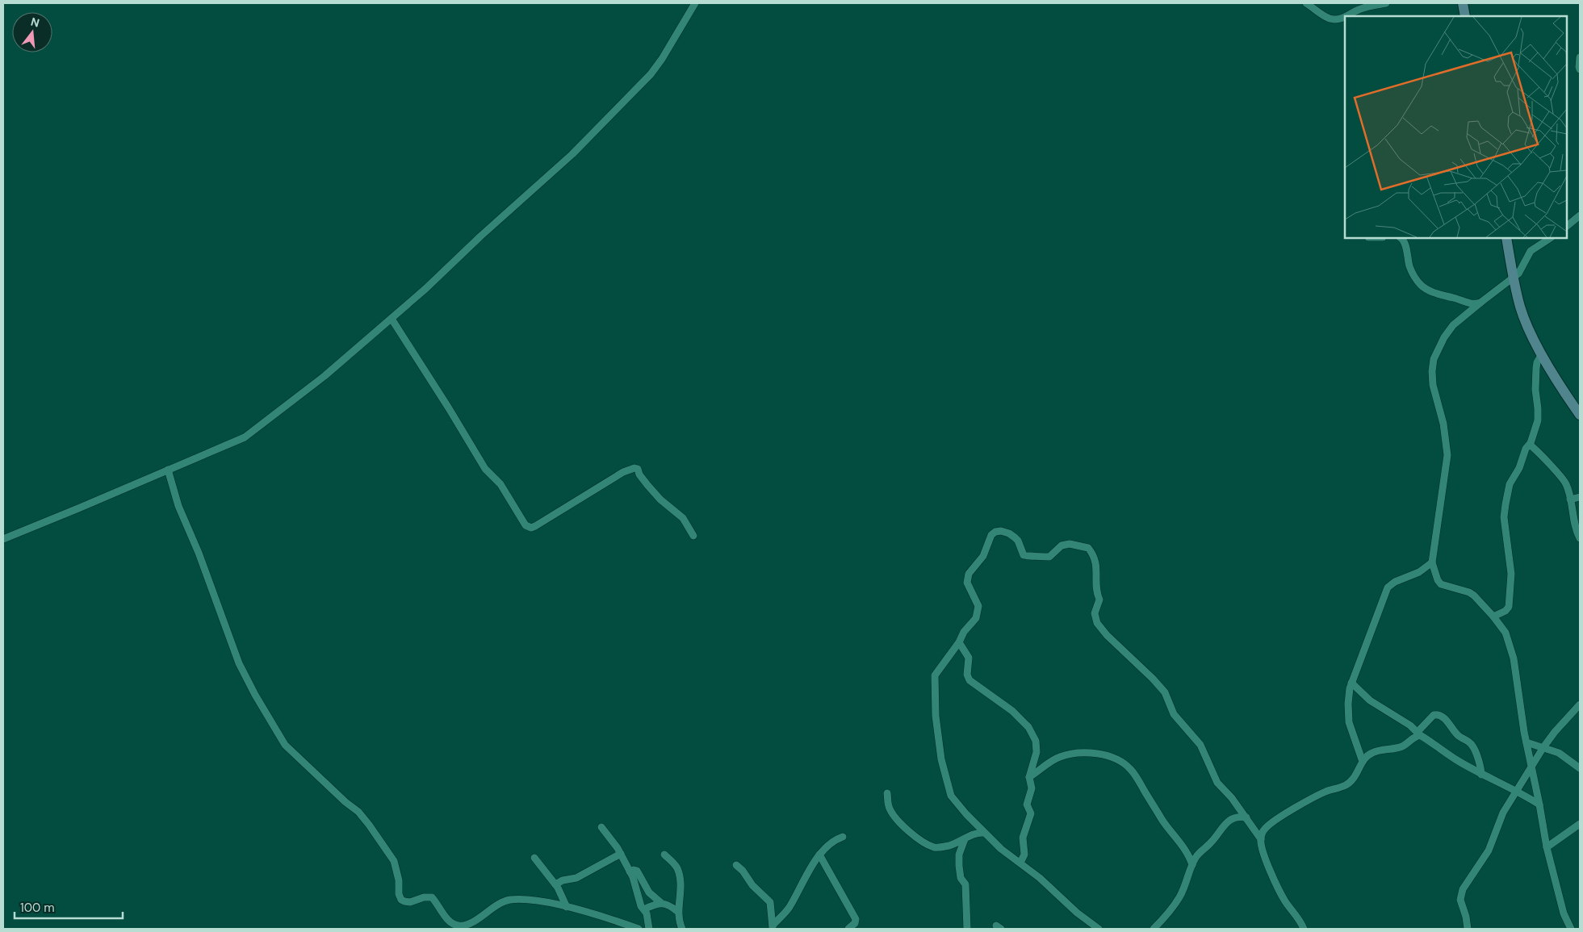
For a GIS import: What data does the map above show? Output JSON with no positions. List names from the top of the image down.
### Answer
{
  "scale_bar": "100 m",
  "north": "top"
}
